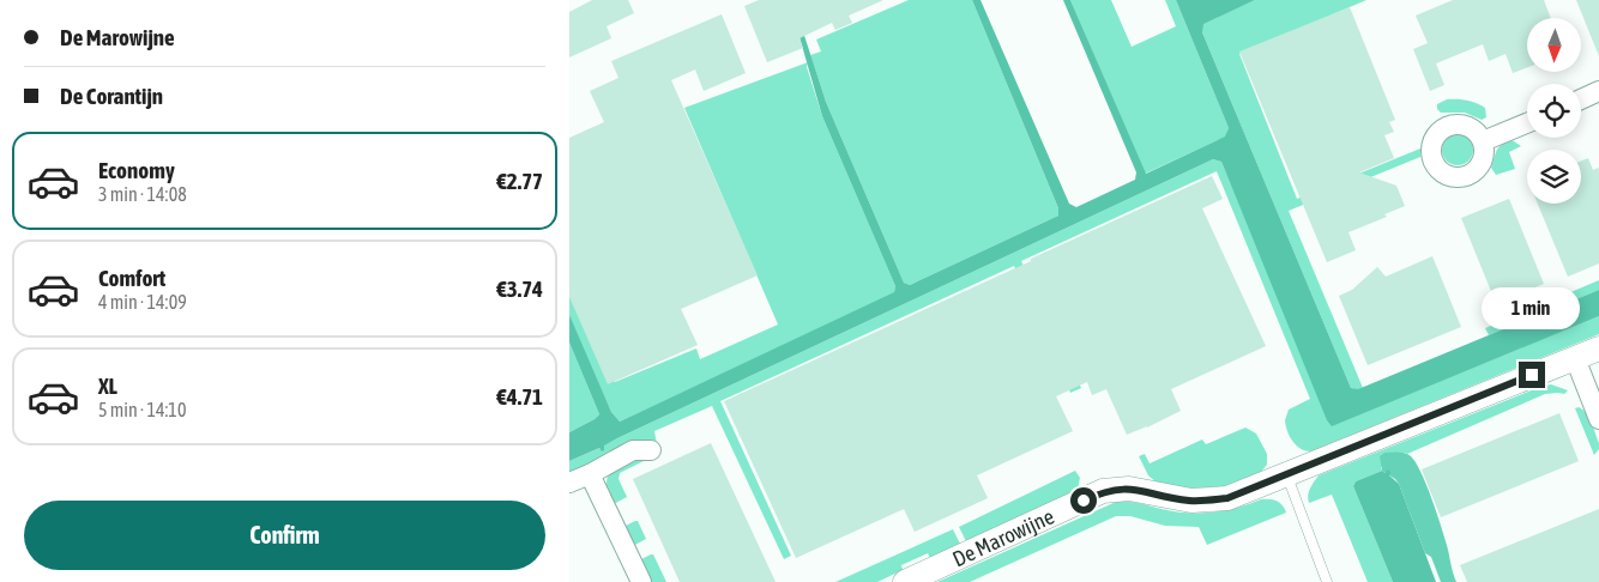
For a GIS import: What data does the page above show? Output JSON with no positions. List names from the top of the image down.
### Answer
{
  "streets": {
    "street": ["De Marowijne"]
  },
  "north": "bottom",
  "page": {
    "banner": ["De Marowijne", "De Corantijn"],
    "list": [
      {
        "name": "Economy",
        "note": "3 min · 14:08",
        "value": "€2.77"
      },
      {
        "name": "Comfort",
        "note": "4 min · 14:09",
        "value": "€3.74"
      },
      {
        "name": "XL",
        "note": "5 min · 14:10",
        "value": "€4.71"
      }
    ],
    "bubble": "1 min",
    "buttons": "Confirm"
  }
}
